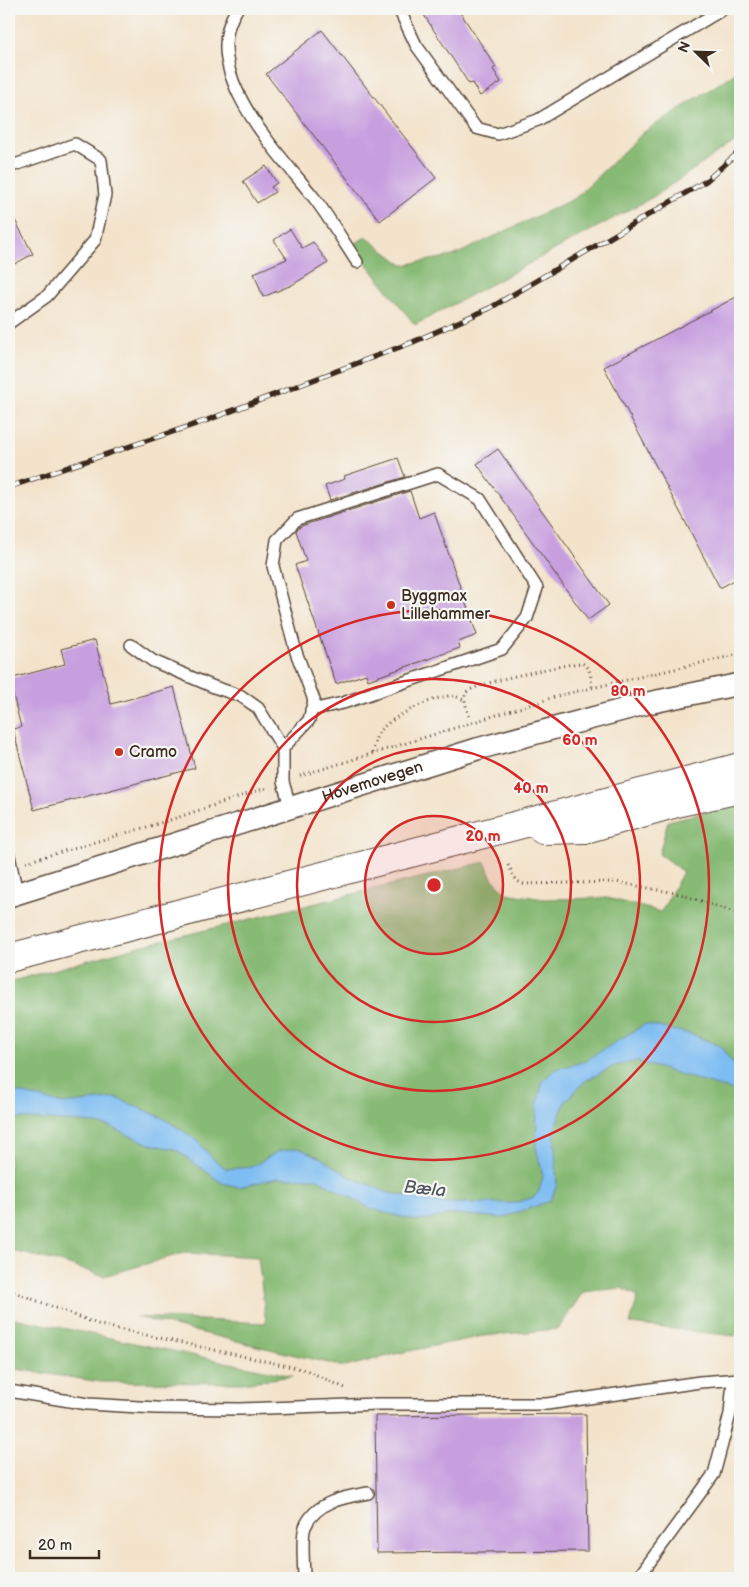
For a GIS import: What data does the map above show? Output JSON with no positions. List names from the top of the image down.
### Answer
{
  "streets": {
    "street": ["Hovemovegen"]
  },
  "water": ["Bæla"],
  "places": ["Byggmax Lillehammer", "Cramo"],
  "scale_bar": "20 m",
  "north": "top left",
  "rings": [
    "80 m",
    "60 m",
    "40 m",
    "20 m"
  ]
}
